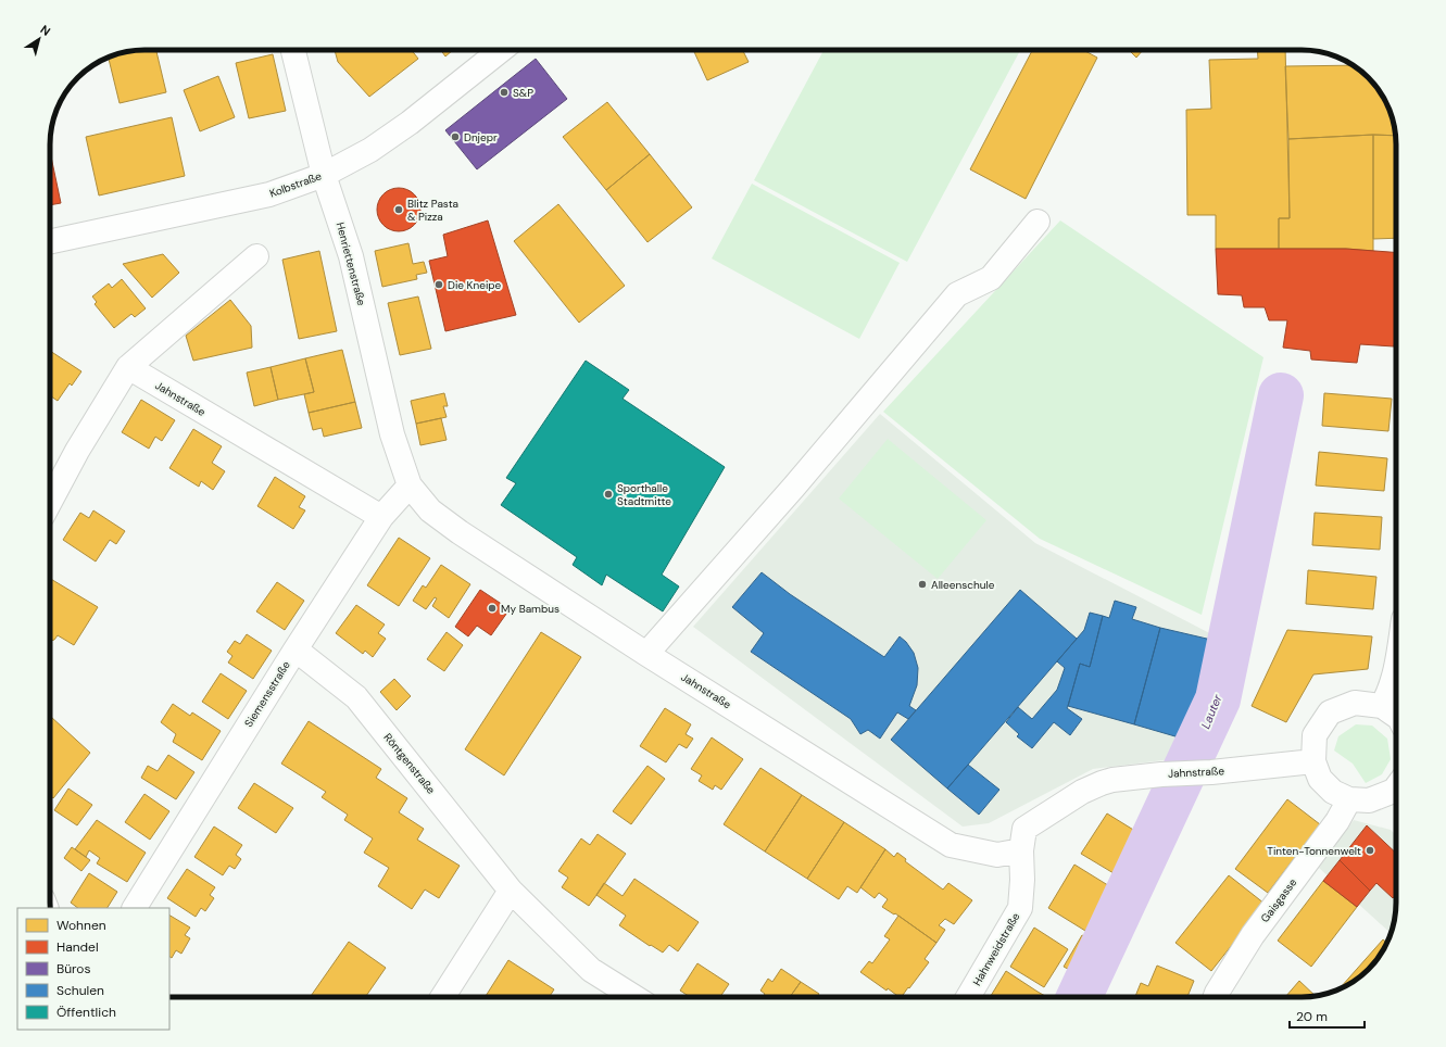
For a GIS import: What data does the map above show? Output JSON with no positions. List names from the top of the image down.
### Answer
{
  "streets": {
    "street": [
      "Kolbstraße",
      "Henriettenstraße",
      "Jahnstraße",
      "Siemensstraße",
      "Röntgenstraße",
      "Gaisgasse",
      "Hahnweidstraße"
    ]
  },
  "crossings": [
    ["Kolbstraße", "Henriettenstraße"],
    ["Henriettenstraße", "Jahnstraße"],
    ["Henriettenstraße", "Siemensstraße"],
    ["Jahnstraße", "Siemensstraße"],
    ["Jahnstraße", "Hahnweidstraße"],
    ["Siemensstraße", "Röntgenstraße"]
  ],
  "water": ["Lauter"],
  "places": [
    "S&P",
    "Dnjepr",
    "Blitz Pasta & Pizza",
    "Die Kneipe",
    "Sporthalle Stadtmitte",
    "Alleenschule",
    "My Bambus",
    "Tinten-Tonnenwelt"
  ],
  "legend": [
    "Wohnen",
    "Handel",
    "Büros",
    "Schulen",
    "Öffentlich"
  ],
  "scale_bar": "20 m",
  "north": "top right"
}
